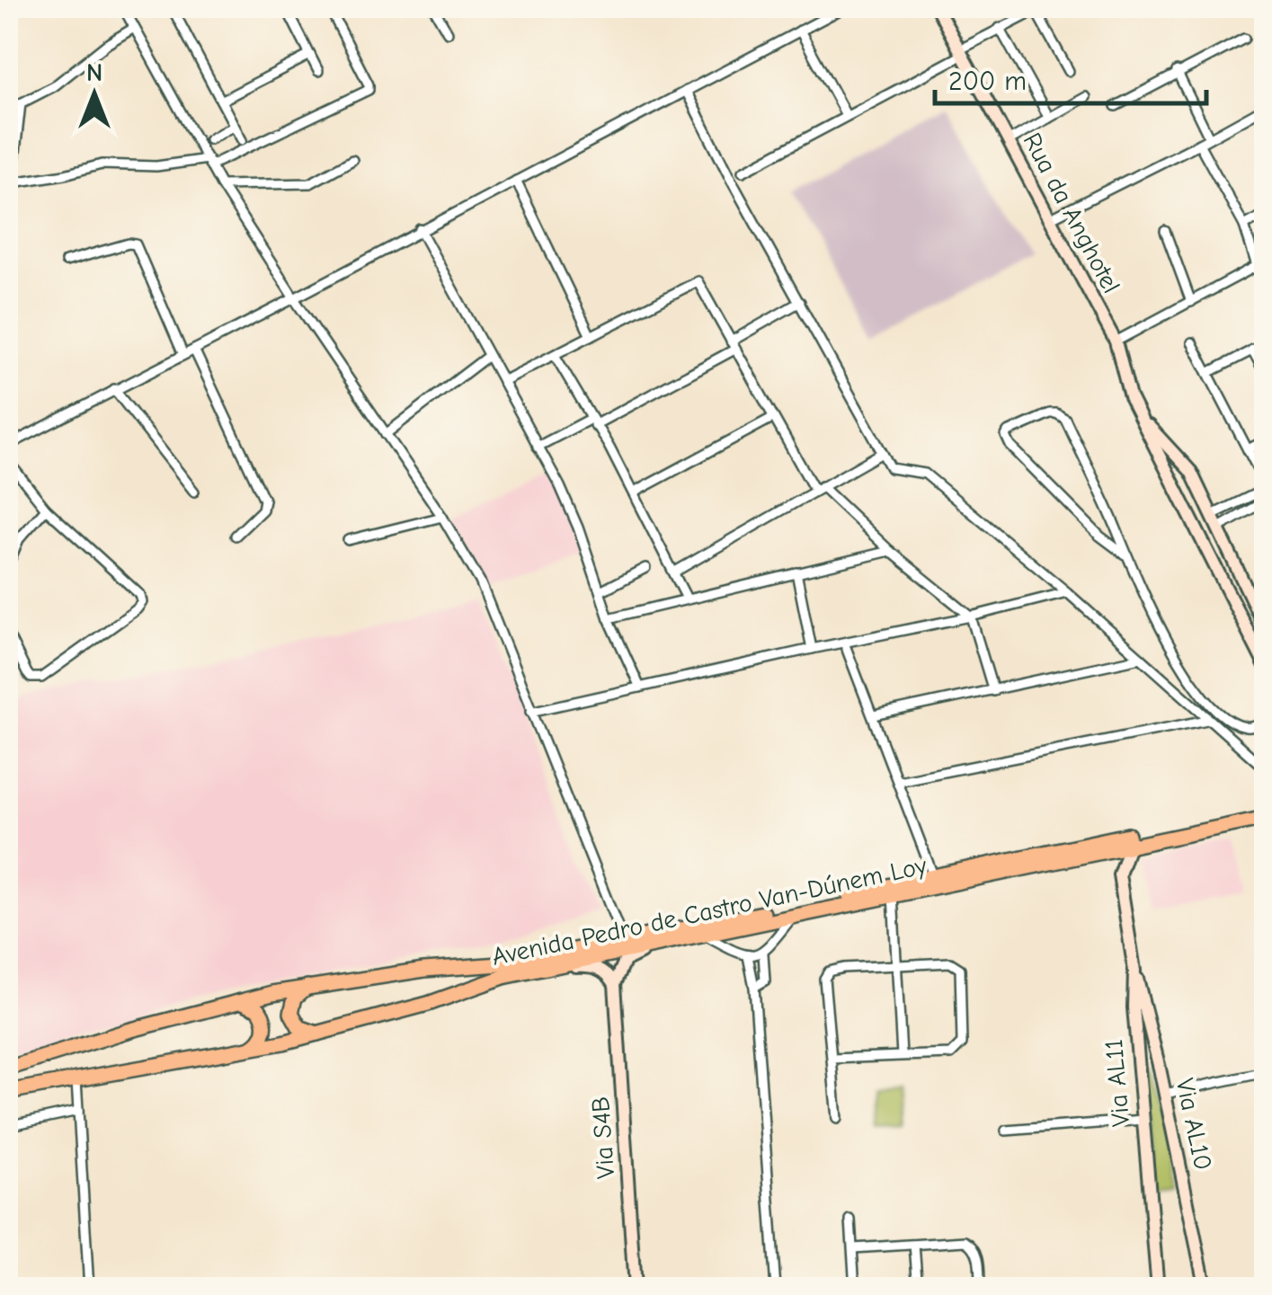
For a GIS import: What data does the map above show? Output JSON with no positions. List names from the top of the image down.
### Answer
{
  "streets": {
    "highway": ["Avenida Pedro de Castro Van-Dúnem Loy"],
    "street": [
      "Rua da Anghotel",
      "Via AL11",
      "Via AL10",
      "Via S4B"
    ]
  },
  "crossings": [
    ["Via AL11", "Via AL10"]
  ],
  "scale_bar": "200 m",
  "north": "top"
}
